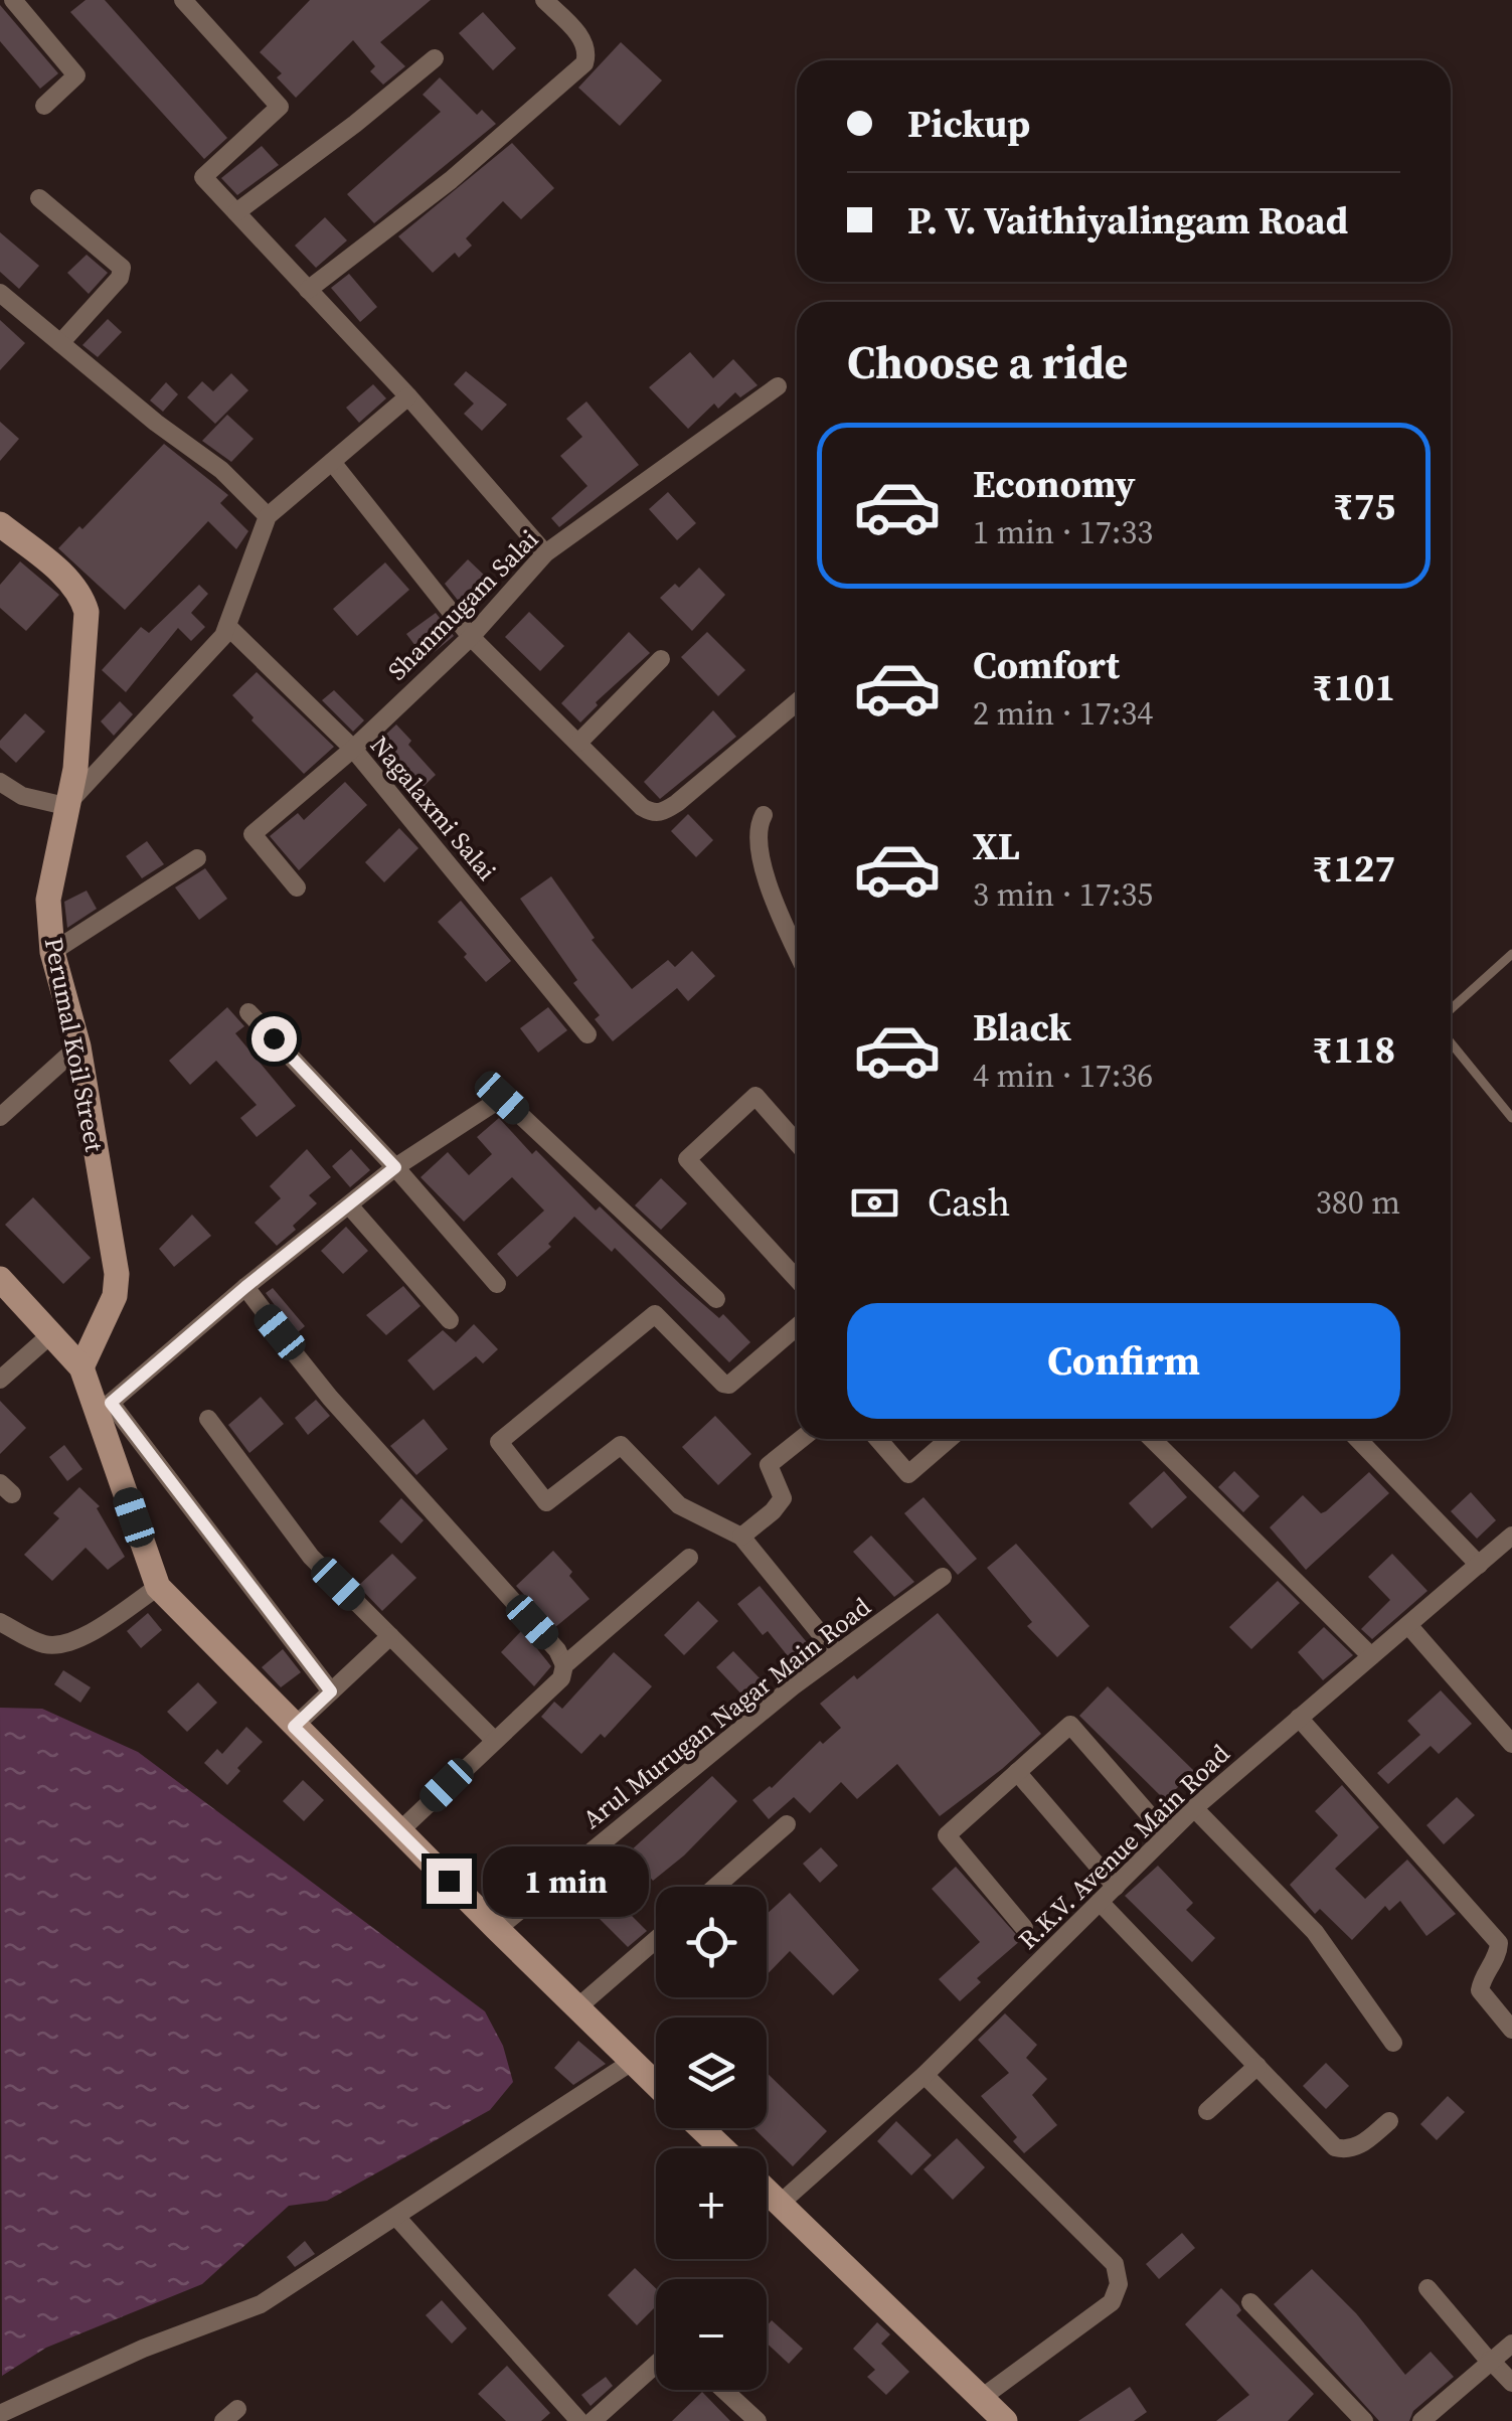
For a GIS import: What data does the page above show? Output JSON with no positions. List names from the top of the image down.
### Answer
{
  "streets": {
    "street": [
      "Shanmugam Salai",
      "Nagalaxmi Salai",
      "Perumal Koil Street",
      "Arul Murugan Nagar Main Road",
      "R.K.V. Avenue Main Road"
    ]
  },
  "crossings": [
    ["Shanmugam Salai", "Nagalaxmi Salai"]
  ],
  "page": {
    "banner": ["Pickup", "P. V. Vaithiyalingam Road"],
    "heading": "Choose a ride",
    "list": [
      {
        "name": "Economy",
        "note": "1 min · 17:33",
        "value": "₹75"
      },
      {
        "name": "Comfort",
        "note": "2 min · 17:34",
        "value": "₹101"
      },
      {
        "name": "XL",
        "note": "3 min · 17:35",
        "value": "₹127"
      },
      {
        "name": "Black",
        "note": "4 min · 17:36",
        "value": "₹118"
      }
    ],
    "pay": ["Cash", "380 m"],
    "buttons": "Confirm",
    "bubble": "1 min",
    "map_buttons": ["+", "−"]
  }
}
